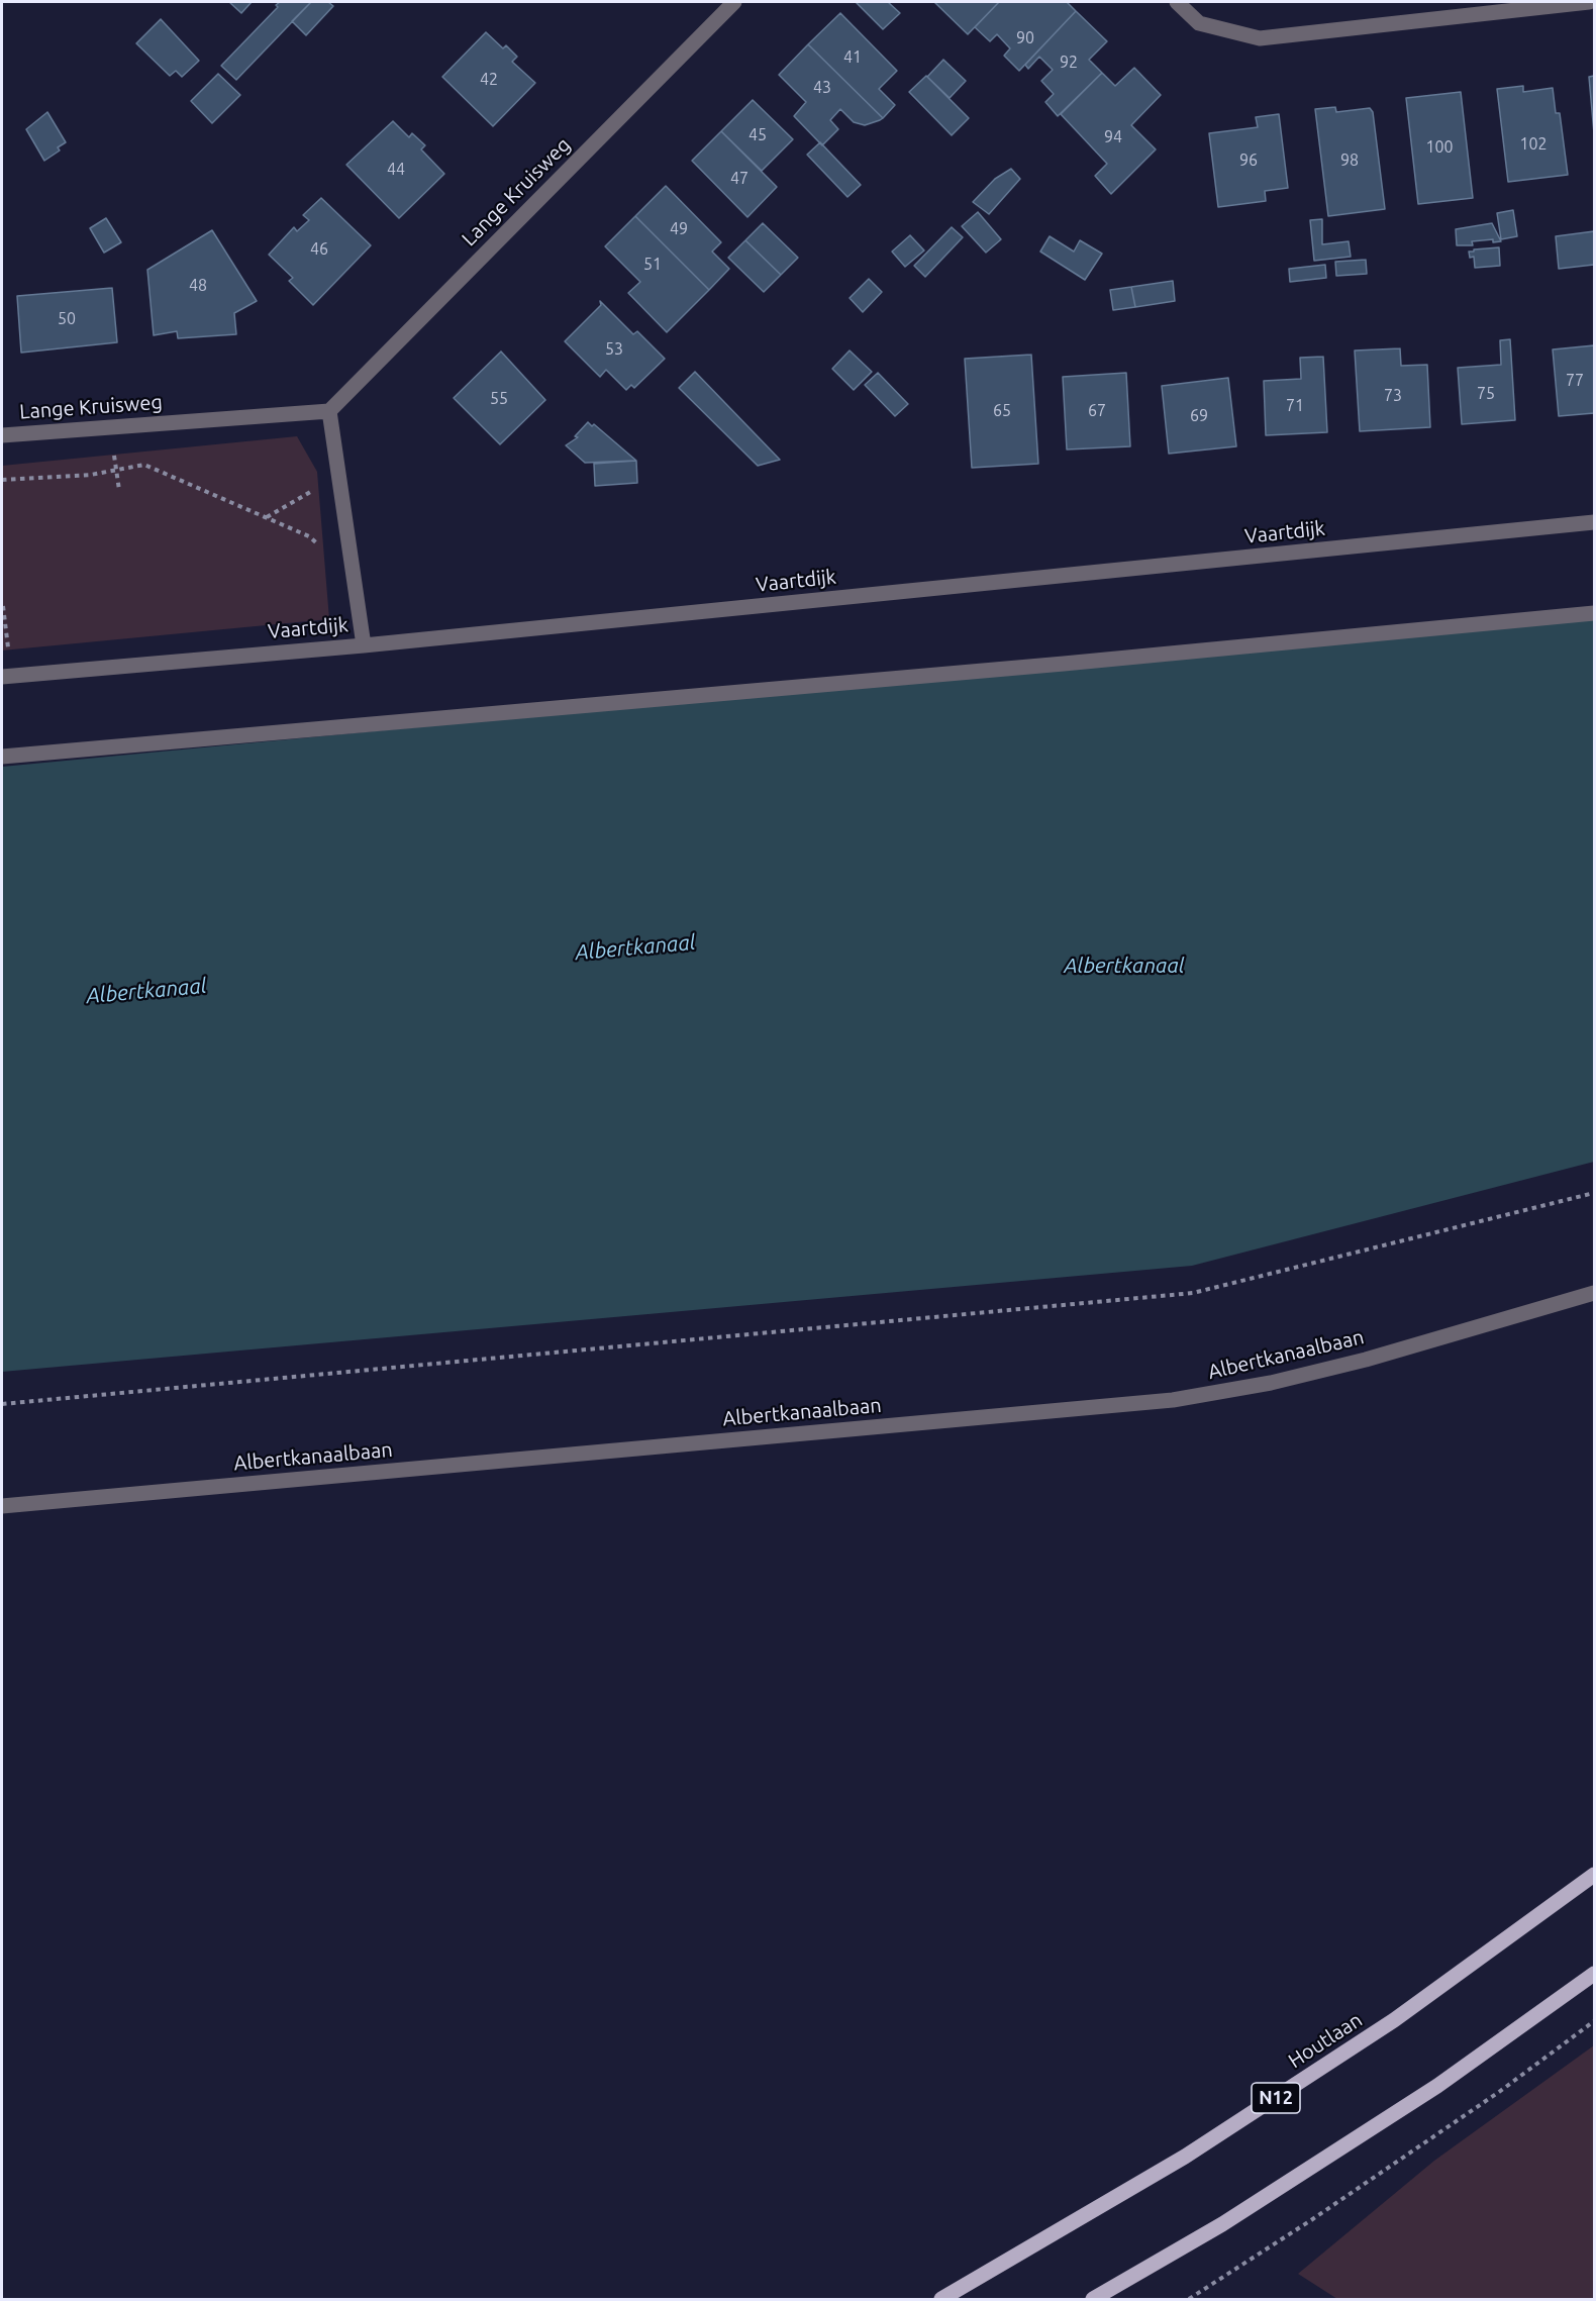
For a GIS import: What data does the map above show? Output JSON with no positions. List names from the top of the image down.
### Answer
{
  "streets": {
    "main road": ["Houtlaan", "N12"],
    "street": ["Lange Kruisweg", "Vaartdijk", "Albertkanaalbaan"]
  },
  "water": ["Albertkanaal"],
  "house_numbers": [
    "90",
    "41",
    "92",
    "42",
    "43",
    "45",
    "94",
    "102",
    "100",
    "96",
    "98",
    "44",
    "47",
    "49",
    "46",
    "51",
    "48",
    "50",
    "53",
    "77",
    "75",
    "73",
    "55",
    "71",
    "65",
    "67",
    "69"
  ]
}
